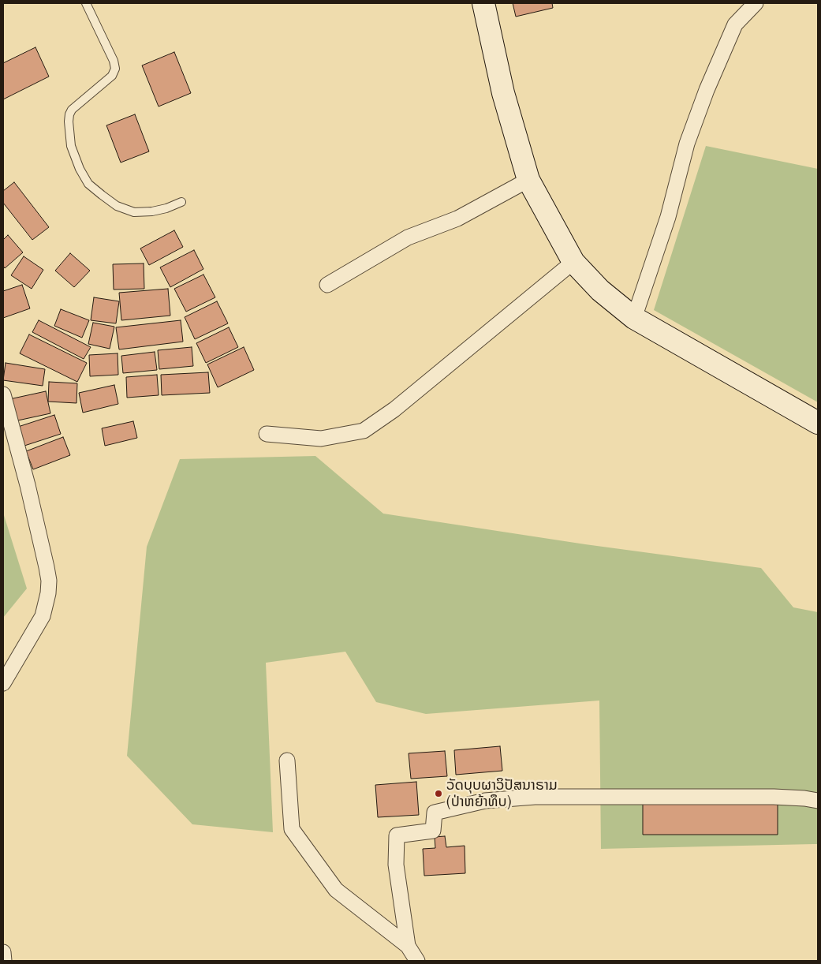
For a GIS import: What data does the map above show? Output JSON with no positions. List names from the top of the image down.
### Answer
{
  "places": ["ວັດບຸບຜາວິປັສນາຣາມ (ປ່າຫຍ້າທຶບ)"]
}
